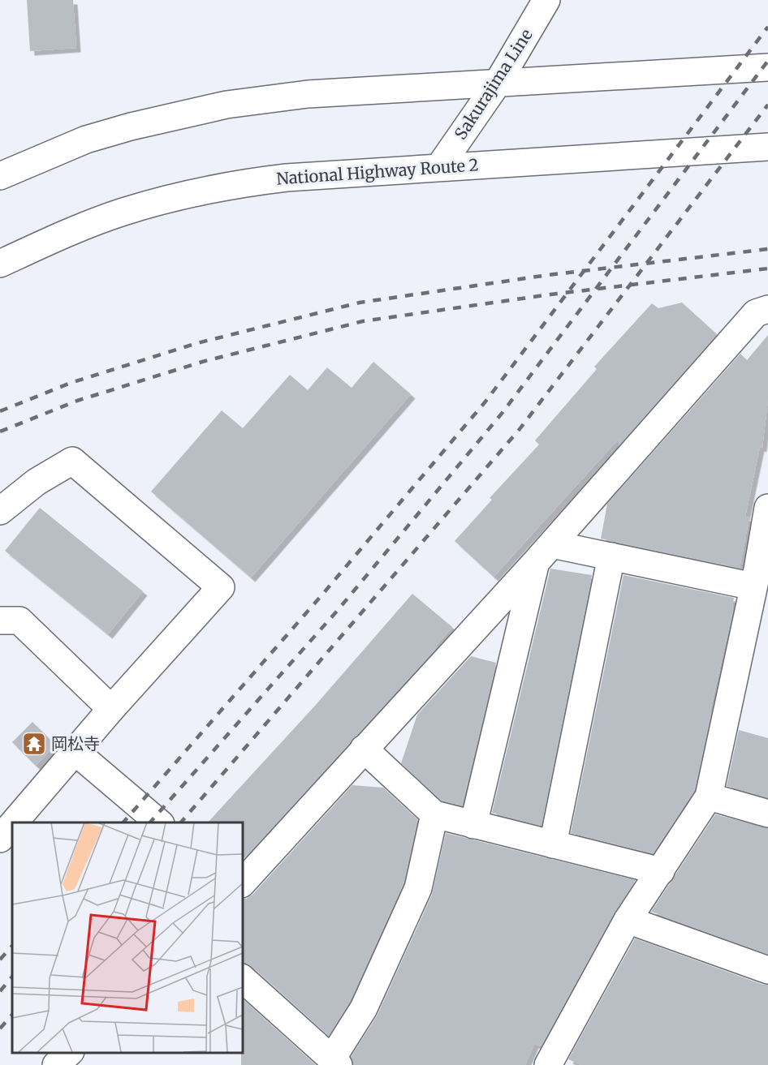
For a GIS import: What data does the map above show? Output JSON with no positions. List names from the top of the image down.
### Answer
{
  "streets": {
    "main road": ["Sakurajima Line", "National Highway Route 2"]
  },
  "crossings": [
    ["Sakurajima Line", "National Highway Route 2"]
  ],
  "places": {
    "temple": ["岡松寺"]
  }
}
